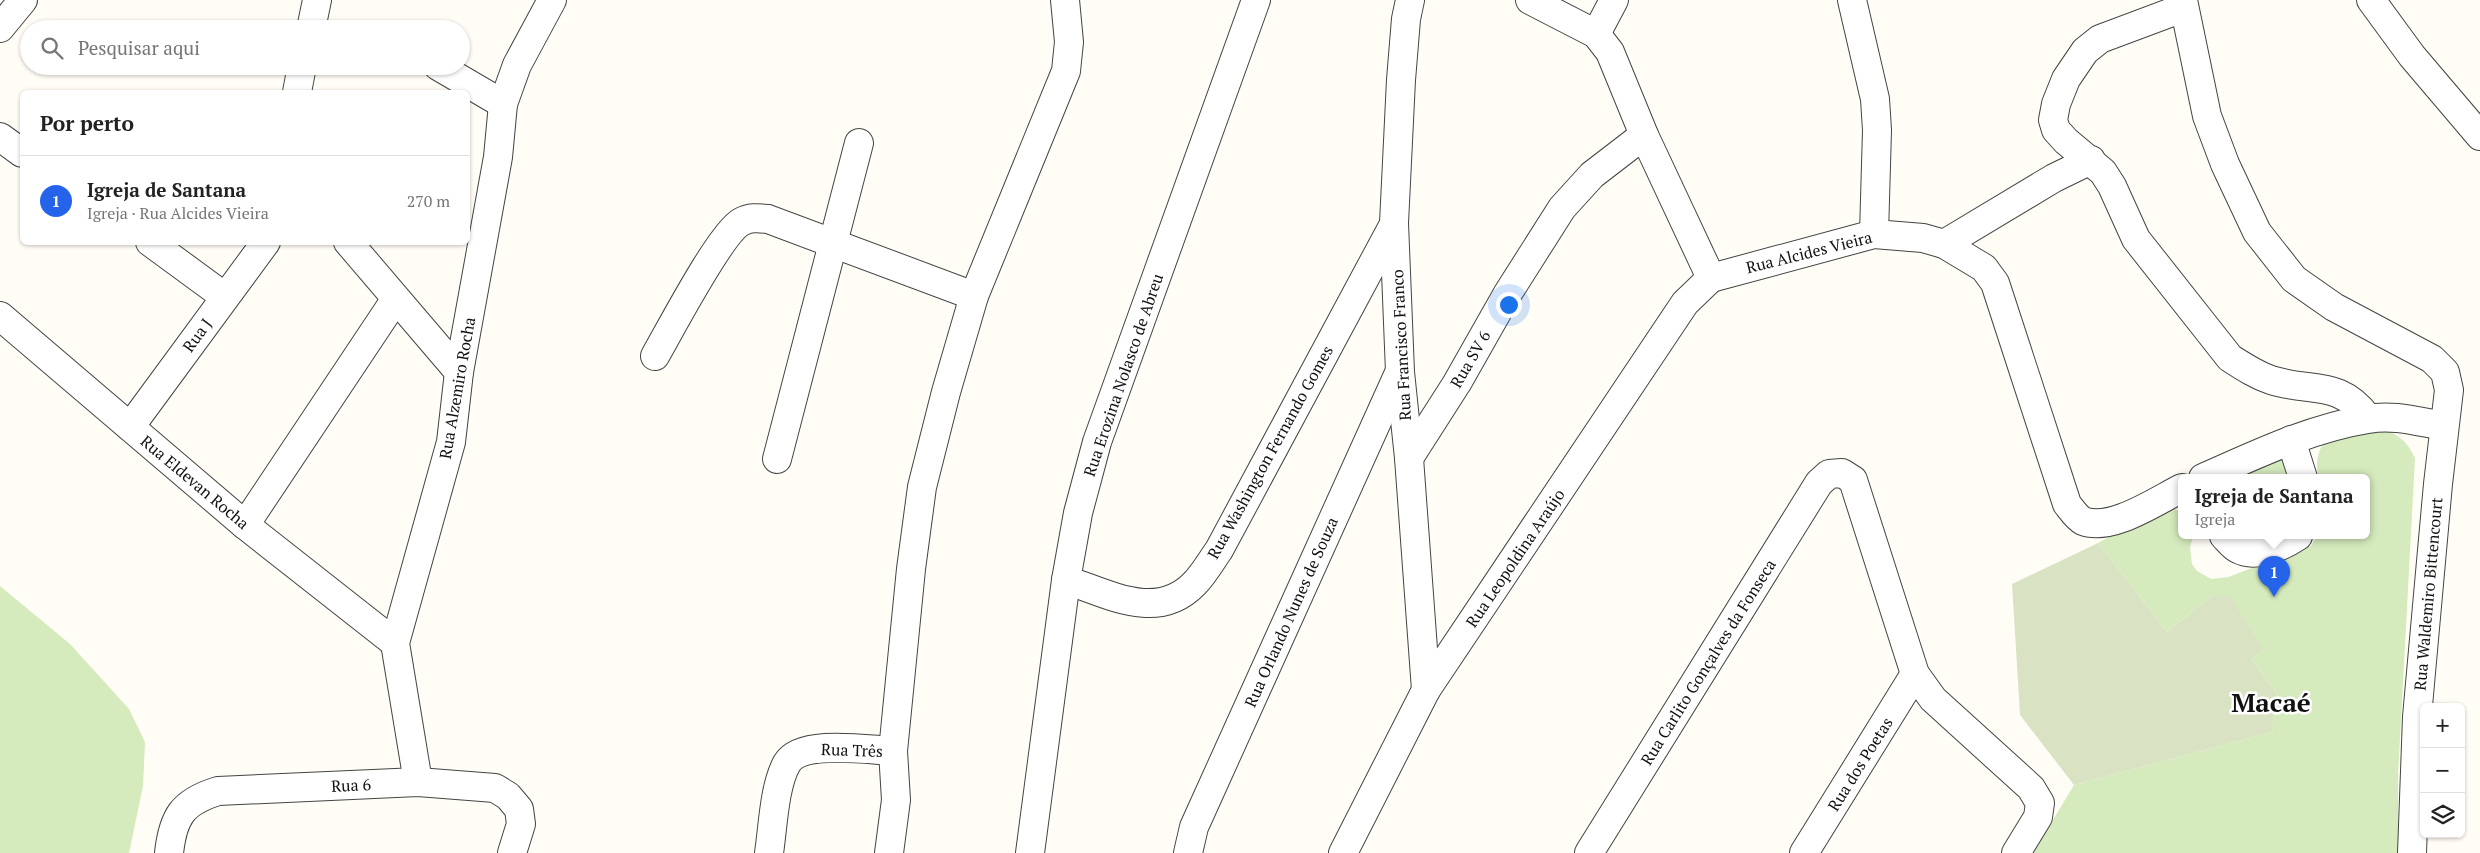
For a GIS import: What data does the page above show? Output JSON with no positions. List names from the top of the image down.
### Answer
{
  "streets": {
    "street": [
      "Rua Alcides Vieira",
      "Rua J",
      "Rua Francisco Franco",
      "Rua SV 6",
      "Rua Erozina Nolasco de Abreu",
      "Rua Alzemiro Rocha",
      "Rua Washington Fernando Gomes",
      "Rua Eldevan Rocha",
      "Rua Leopoldina Araújo",
      "Rua Waldemiro Bittencourt",
      "Rua Orlando Nunes de Souza",
      "Rua Carlito Gonçalves da Fonseca",
      "Rua Três",
      "Rua dos Poetas",
      "Rua 6"
    ]
  },
  "crossings": [
    ["Rua Alcides Vieira", "Rua Leopoldina Araújo"],
    ["Rua J", "Rua Eldevan Rocha"],
    ["Rua Francisco Franco", "Rua SV 6"],
    ["Rua Francisco Franco", "Rua Washington Fernando Gomes"],
    ["Rua Francisco Franco", "Rua Leopoldina Araújo"],
    ["Rua Francisco Franco", "Rua Orlando Nunes de Souza"],
    ["Rua Erozina Nolasco de Abreu", "Rua Washington Fernando Gomes"],
    ["Rua Alzemiro Rocha", "Rua Eldevan Rocha"],
    ["Rua Alzemiro Rocha", "Rua 6"],
    ["Rua Carlito Gonçalves da Fonseca", "Rua dos Poetas"]
  ],
  "districts": ["Macaé"],
  "page": {
    "search": "Pesquisar aqui",
    "heading": "Por perto",
    "list": [
      {
        "mark": "1",
        "name": "Igreja de Santana",
        "note": "Igreja · Rua Alcides Vieira",
        "value": "270 m"
      }
    ],
    "popup": ["Igreja de Santana", "Igreja"],
    "pins": "1",
    "map_buttons": ["+", "−"]
  }
}
